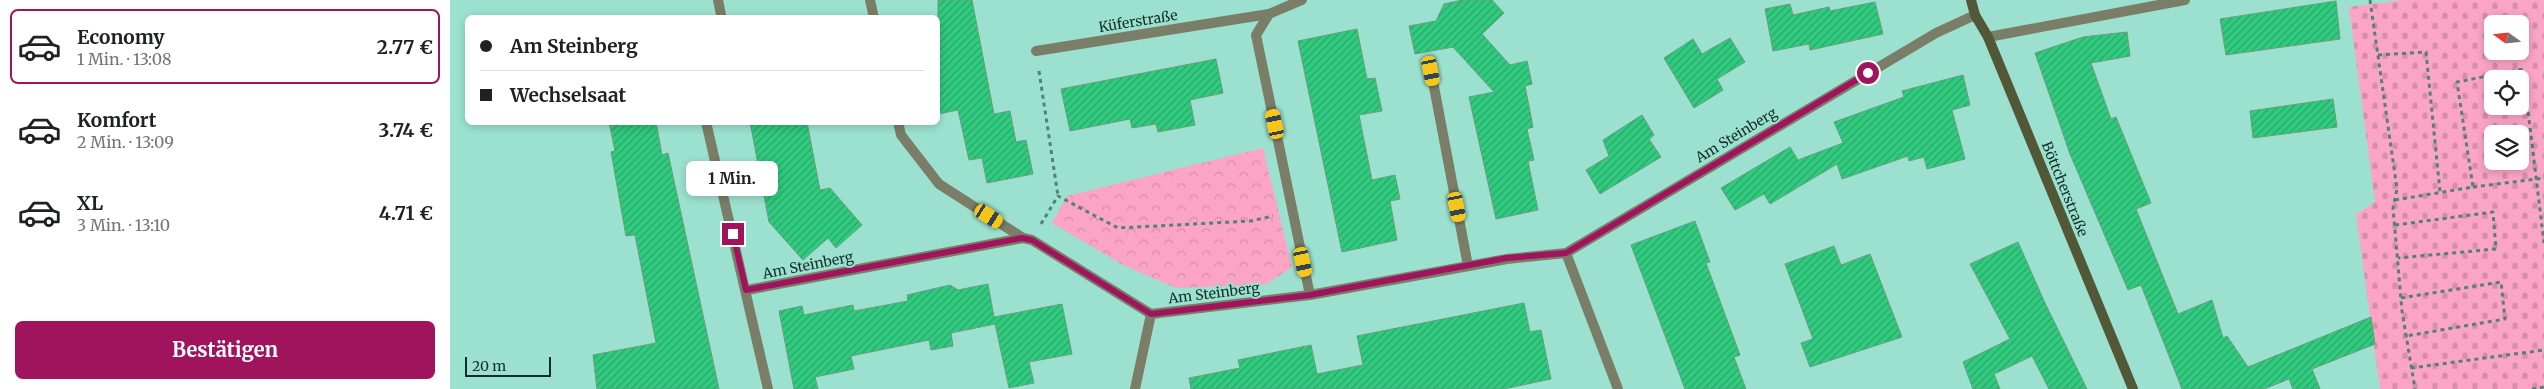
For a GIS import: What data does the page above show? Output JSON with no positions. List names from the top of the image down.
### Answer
{
  "streets": {
    "main road": ["Böttcherstraße"],
    "street": ["Küferstraße", "Am Steinberg"]
  },
  "crossings": [
    ["Am Steinberg", "Böttcherstraße"]
  ],
  "scale_bar": "20 m",
  "north": "left",
  "page": {
    "list": [
      {
        "name": "Economy",
        "note": "1 Min. · 13:08",
        "value": "2.77 €"
      },
      {
        "name": "Komfort",
        "note": "2 Min. · 13:09",
        "value": "3.74 €"
      },
      {
        "name": "XL",
        "note": "3 Min. · 13:10",
        "value": "4.71 €"
      }
    ],
    "banner": ["Am Steinberg", "Wechselsaat"],
    "bubble": "1 Min.",
    "buttons": "Bestätigen",
    "scale": "20 m"
  }
}
